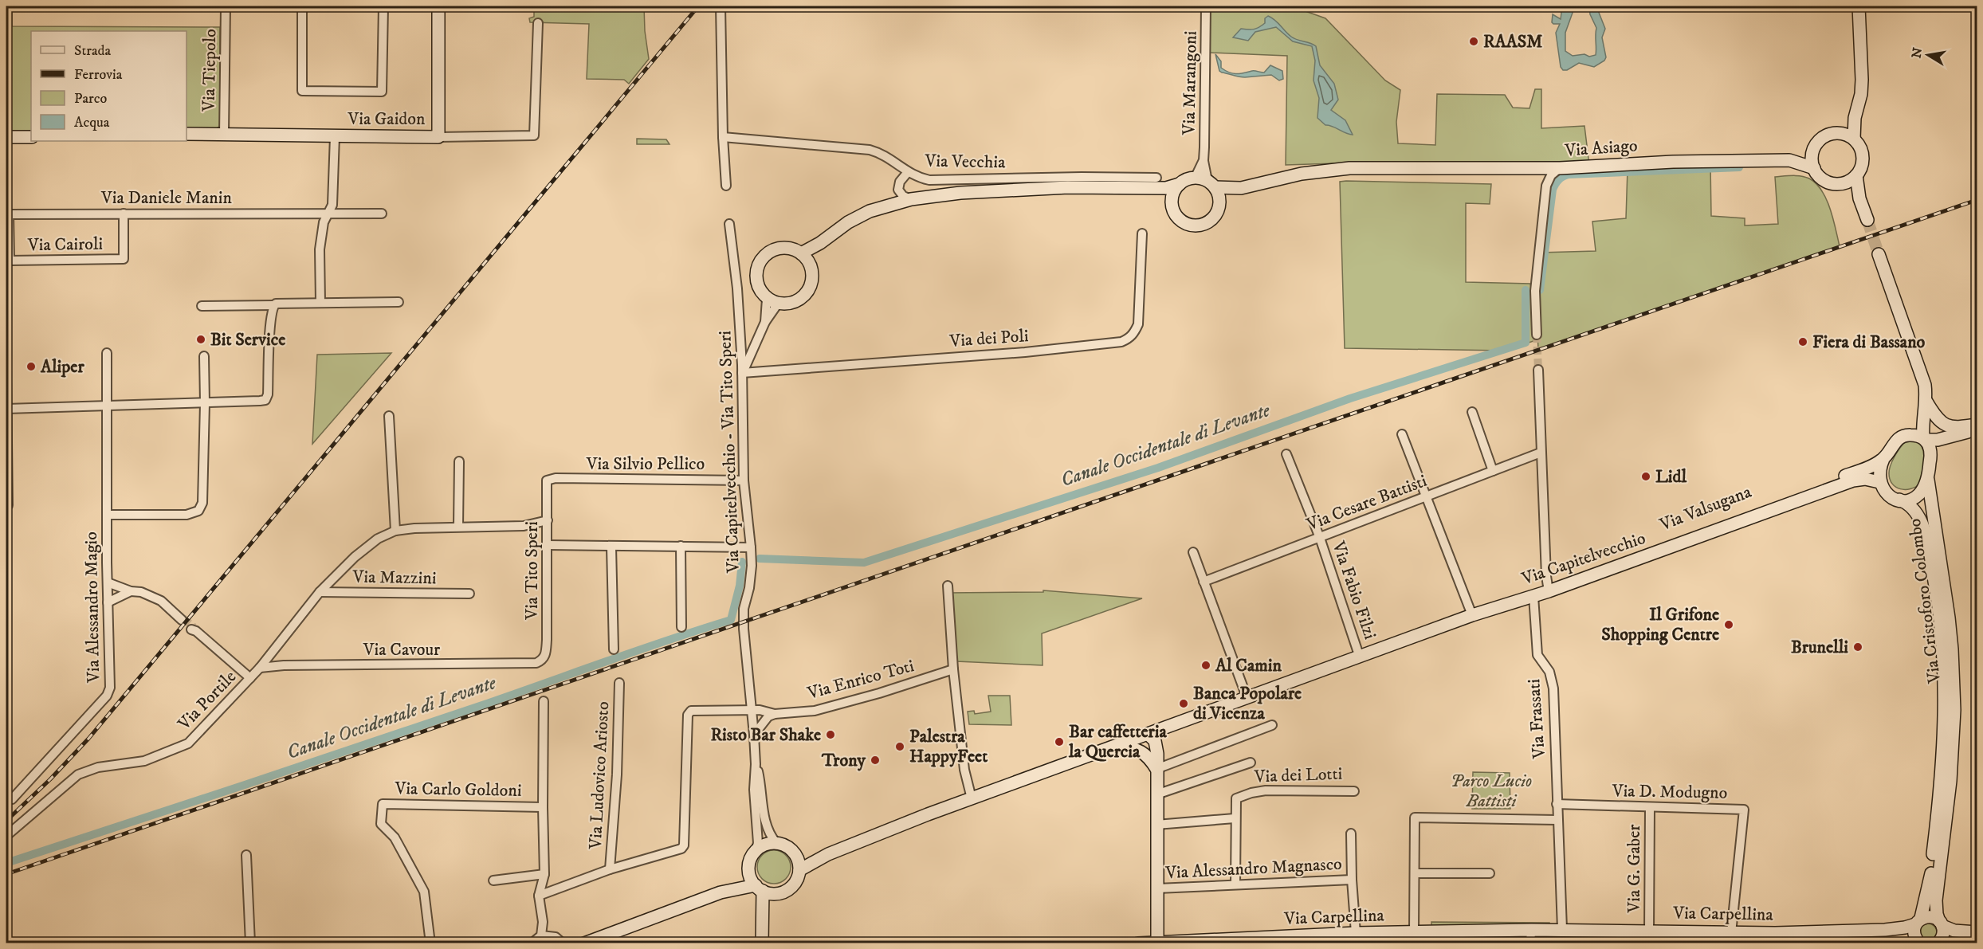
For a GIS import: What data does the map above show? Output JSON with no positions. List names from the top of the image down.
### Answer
{
  "streets": {
    "main road": [
      "Via Gaidon",
      "Via Asiago",
      "Via Valsugana",
      "Via Capitelvecchio",
      "Via Cristoforo Colombo",
      "Via Carpellina"
    ],
    "street": [
      "Via Tiepolo",
      "Via Marangoni",
      "Via Vecchia",
      "Via Daniele Manin",
      "Via Cairoli",
      "Via dei Poli",
      "Via Capitelvecchio - Via Tito Speri",
      "Via Silvio Pellico",
      "Via Cesare Battisti",
      "Via Tito Speri",
      "Via Mazzini",
      "Via Fabio Filzi",
      "Via Alessandro Magio",
      "Via Cavour",
      "Via Enrico Toti",
      "Via Portile",
      "Via Frassati",
      "Via Ludovico Ariosto",
      "Via dei Lotti",
      "Via Carlo Goldoni",
      "Via D. Modugno",
      "Via Alessandro Magnasco",
      "Via G. Gaber"
    ]
  },
  "crossings": [
    ["Via Tiepolo", "Via Gaidon"],
    ["Via Daniele Manin", "Via Cairoli"],
    ["Via dei Poli", "Via Capitelvecchio - Via Tito Speri"],
    ["Via Capitelvecchio - Via Tito Speri", "Via Silvio Pellico"],
    ["Via Capitelvecchio - Via Tito Speri", "Via Enrico Toti"],
    ["Via Silvio Pellico", "Via Tito Speri"],
    ["Via Cesare Battisti", "Via Fabio Filzi"],
    ["Via Valsugana", "Via Capitelvecchio"],
    ["Via Valsugana", "Via Cristoforo Colombo"],
    ["Via Capitelvecchio", "Via Cristoforo Colombo"],
    ["Via Capitelvecchio", "Via Frassati"],
    ["Via Tito Speri", "Via Cavour"],
    ["Via Tito Speri", "Via Portile"],
    ["Via Mazzini", "Via Portile"],
    ["Via Cavour", "Via Portile"],
    ["Via Enrico Toti", "Via Ludovico Ariosto"],
    ["Via Frassati", "Via D. Modugno"],
    ["Via Frassati", "Via Carpellina"],
    ["Via dei Lotti", "Via Alessandro Magnasco"],
    ["Via D. Modugno", "Via G. Gaber"],
    ["Via D. Modugno", "Via Carpellina"],
    ["Via Alessandro Magnasco", "Via Carpellina"],
    ["Via G. Gaber", "Via Carpellina"]
  ],
  "water": ["Canale Occidentale di Levante"],
  "parks": ["Parco Lucio Battisti"],
  "places": [
    "RAASM",
    "Bit Service",
    "Fiera di Bassano",
    "Aliper",
    "Lidl",
    "Il Grifone Shopping Centre",
    "Brunelli",
    "Al Camin",
    "Banca Popolare di Vicenza",
    "Risto Bar Shake",
    "Bar caffetteria la Quercia",
    "Palestra HappyFeet",
    "Trony"
  ],
  "legend": [
    "Strada",
    "Ferrovia",
    "Parco",
    "Acqua"
  ],
  "north": "left"
}
